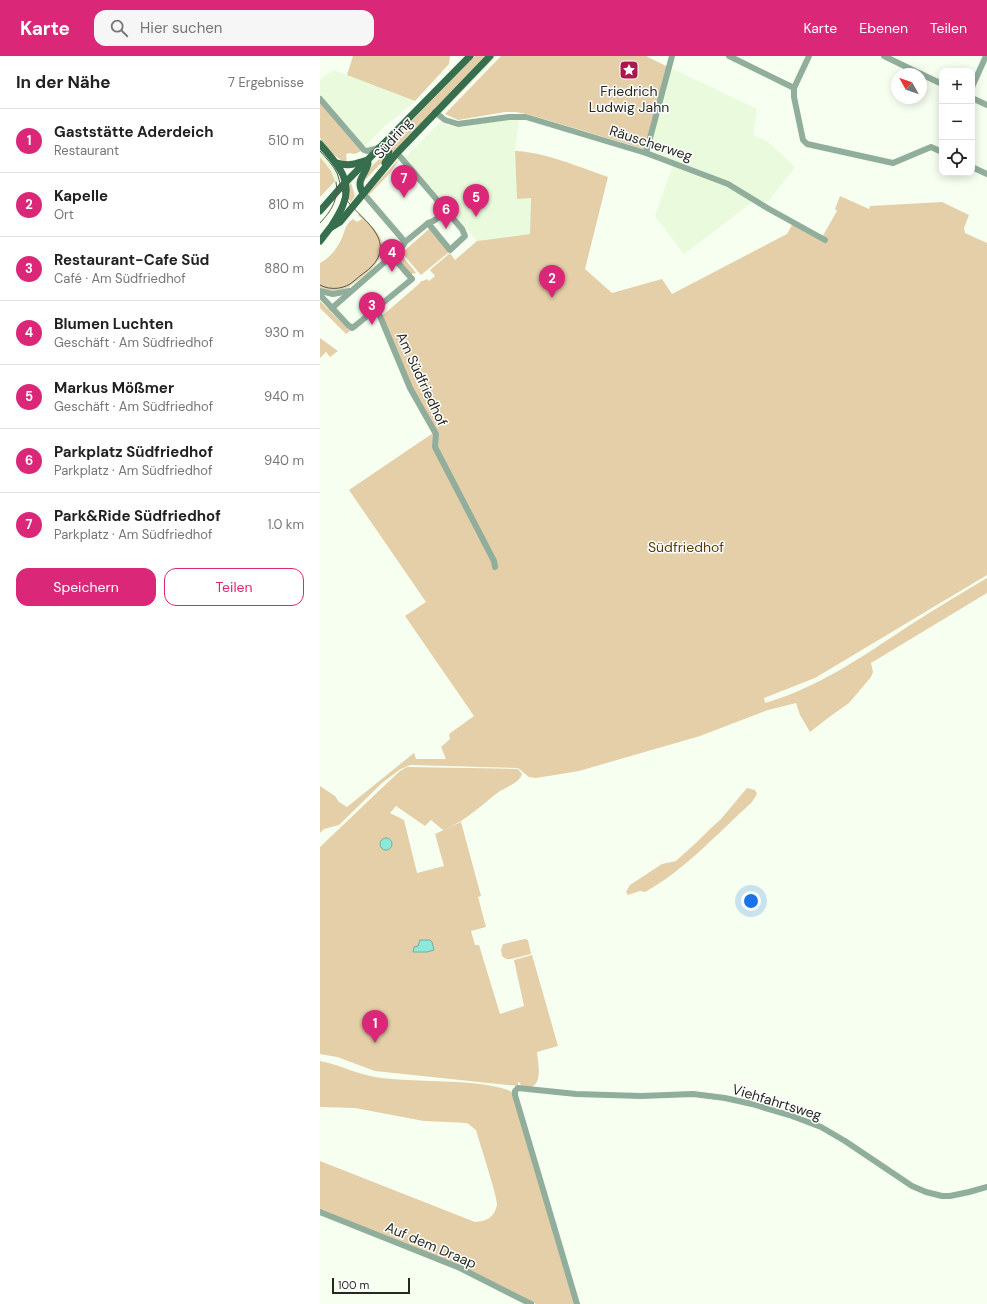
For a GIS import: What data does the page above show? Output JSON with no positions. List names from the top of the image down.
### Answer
{
  "streets": {
    "main road": ["Südring"],
    "street": [
      "Räuscherweg",
      "Am Südfriedhof",
      "Viehfahrtsweg",
      "Auf dem Draap"
    ]
  },
  "crossings": [
    ["Südring", "Räuscherweg"]
  ],
  "parks": ["Südfriedhof"],
  "places": {
    "place": ["Friedrich Ludwig Jahn"]
  },
  "scale_bar": "100 m",
  "north": "top left",
  "page": {
    "header": "Karte",
    "search": "Hier suchen",
    "nav": ["Karte", "Ebenen", "Teilen"],
    "heading": ["In der Nähe", "7 Ergebnisse"],
    "map_buttons": ["+", "−"],
    "list": [
      {
        "mark": "1",
        "name": "Gaststätte Aderdeich",
        "note": "Restaurant",
        "value": "510 m"
      },
      {
        "mark": "2",
        "name": "Kapelle",
        "note": "Ort",
        "value": "810 m"
      },
      {
        "mark": "3",
        "name": "Restaurant-Cafe Süd",
        "note": "Café · Am Südfriedhof",
        "value": "880 m"
      },
      {
        "mark": "4",
        "name": "Blumen Luchten",
        "note": "Geschäft · Am Südfriedhof",
        "value": "930 m"
      },
      {
        "mark": "5",
        "name": "Markus Mößmer",
        "note": "Geschäft · Am Südfriedhof",
        "value": "940 m"
      },
      {
        "mark": "6",
        "name": "Parkplatz Südfriedhof",
        "note": "Parkplatz · Am Südfriedhof",
        "value": "940 m"
      },
      {
        "mark": "7",
        "name": "Park&Ride Südfriedhof",
        "note": "Parkplatz · Am Südfriedhof",
        "value": "1.0 km"
      }
    ],
    "pins": [
      "7",
      "5",
      "6",
      "4",
      "2",
      "3",
      "1"
    ],
    "buttons": ["Speichern", "Teilen"],
    "scale": "100 m"
  }
}
